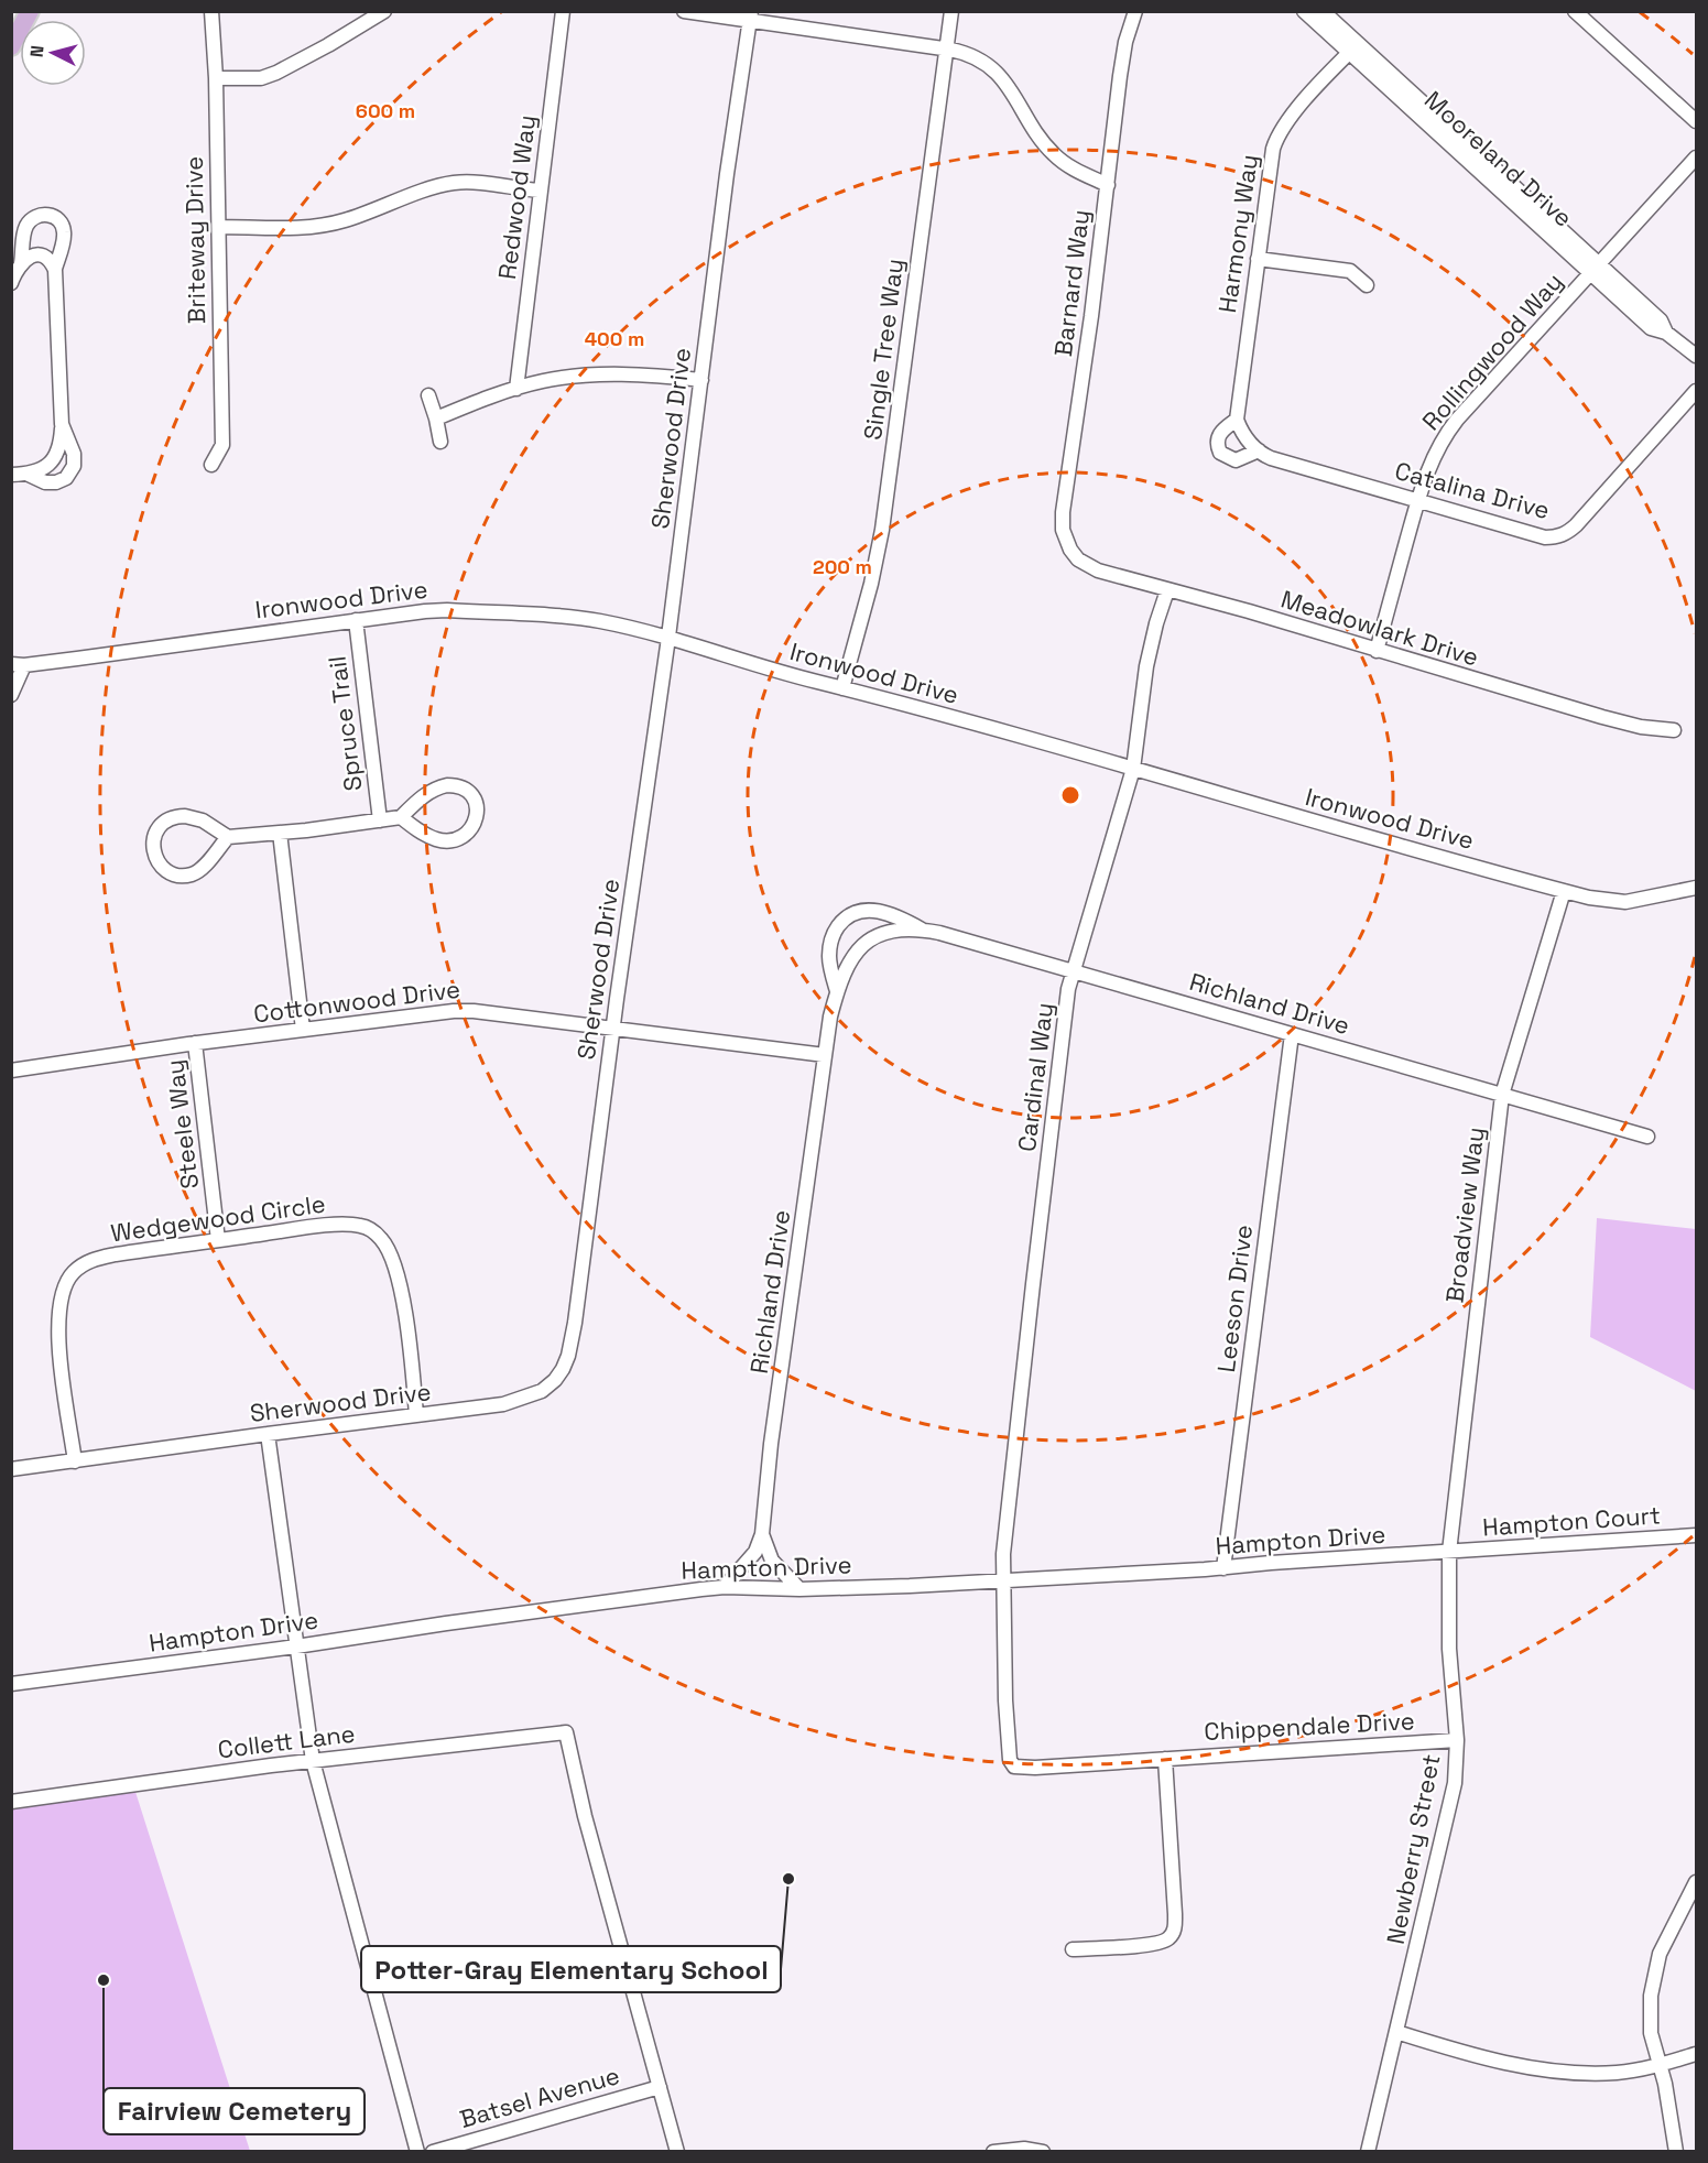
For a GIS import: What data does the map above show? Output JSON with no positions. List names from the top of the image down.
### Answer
{
  "streets": {
    "street": [
      "Mooreland Drive",
      "Redwood Way",
      "Harmony Way",
      "Briteway Drive",
      "Barnard Way",
      "Single Tree Way",
      "Rollingwood Way",
      "Sherwood Drive",
      "Catalina Drive",
      "Ironwood Drive",
      "Meadowlark Drive",
      "Spruce Trail",
      "Cottonwood Drive",
      "Richland Drive",
      "Cardinal Way",
      "Steele Way",
      "Broadview Way",
      "Wedgewood Circle",
      "Leeson Drive",
      "Hampton Court",
      "Hampton Drive",
      "Chippendale Drive",
      "Collett Lane",
      "Newberry Street",
      "Batsel Avenue"
    ]
  },
  "crossings": [
    ["Mooreland Drive", "Harmony Way"],
    ["Mooreland Drive", "Rollingwood Way"],
    ["Barnard Way", "Meadowlark Drive"],
    ["Single Tree Way", "Ironwood Drive"],
    ["Rollingwood Way", "Catalina Drive"],
    ["Rollingwood Way", "Meadowlark Drive"],
    ["Sherwood Drive", "Ironwood Drive"],
    ["Sherwood Drive", "Cottonwood Drive"],
    ["Sherwood Drive", "Wedgewood Circle"],
    ["Ironwood Drive", "Spruce Trail"],
    ["Ironwood Drive", "Cardinal Way"],
    ["Ironwood Drive", "Broadview Way"],
    ["Meadowlark Drive", "Cardinal Way"],
    ["Cottonwood Drive", "Richland Drive"],
    ["Cottonwood Drive", "Steele Way"],
    ["Richland Drive", "Cardinal Way"],
    ["Richland Drive", "Broadview Way"],
    ["Richland Drive", "Leeson Drive"],
    ["Richland Drive", "Hampton Drive"],
    ["Cardinal Way", "Hampton Drive"],
    ["Cardinal Way", "Chippendale Drive"],
    ["Steele Way", "Wedgewood Circle"],
    ["Broadview Way", "Hampton Court"],
    ["Broadview Way", "Hampton Drive"],
    ["Broadview Way", "Newberry Street"],
    ["Leeson Drive", "Hampton Drive"],
    ["Hampton Court", "Hampton Drive"],
    ["Hampton Court", "Newberry Street"],
    ["Hampton Drive", "Newberry Street"],
    ["Chippendale Drive", "Newberry Street"],
    ["Collett Lane", "Batsel Avenue"]
  ],
  "places": ["Potter-Gray Elementary School", "Fairview Cemetery"],
  "north": "left",
  "rings": ["600 m", "400 m", "200 m"]
}
